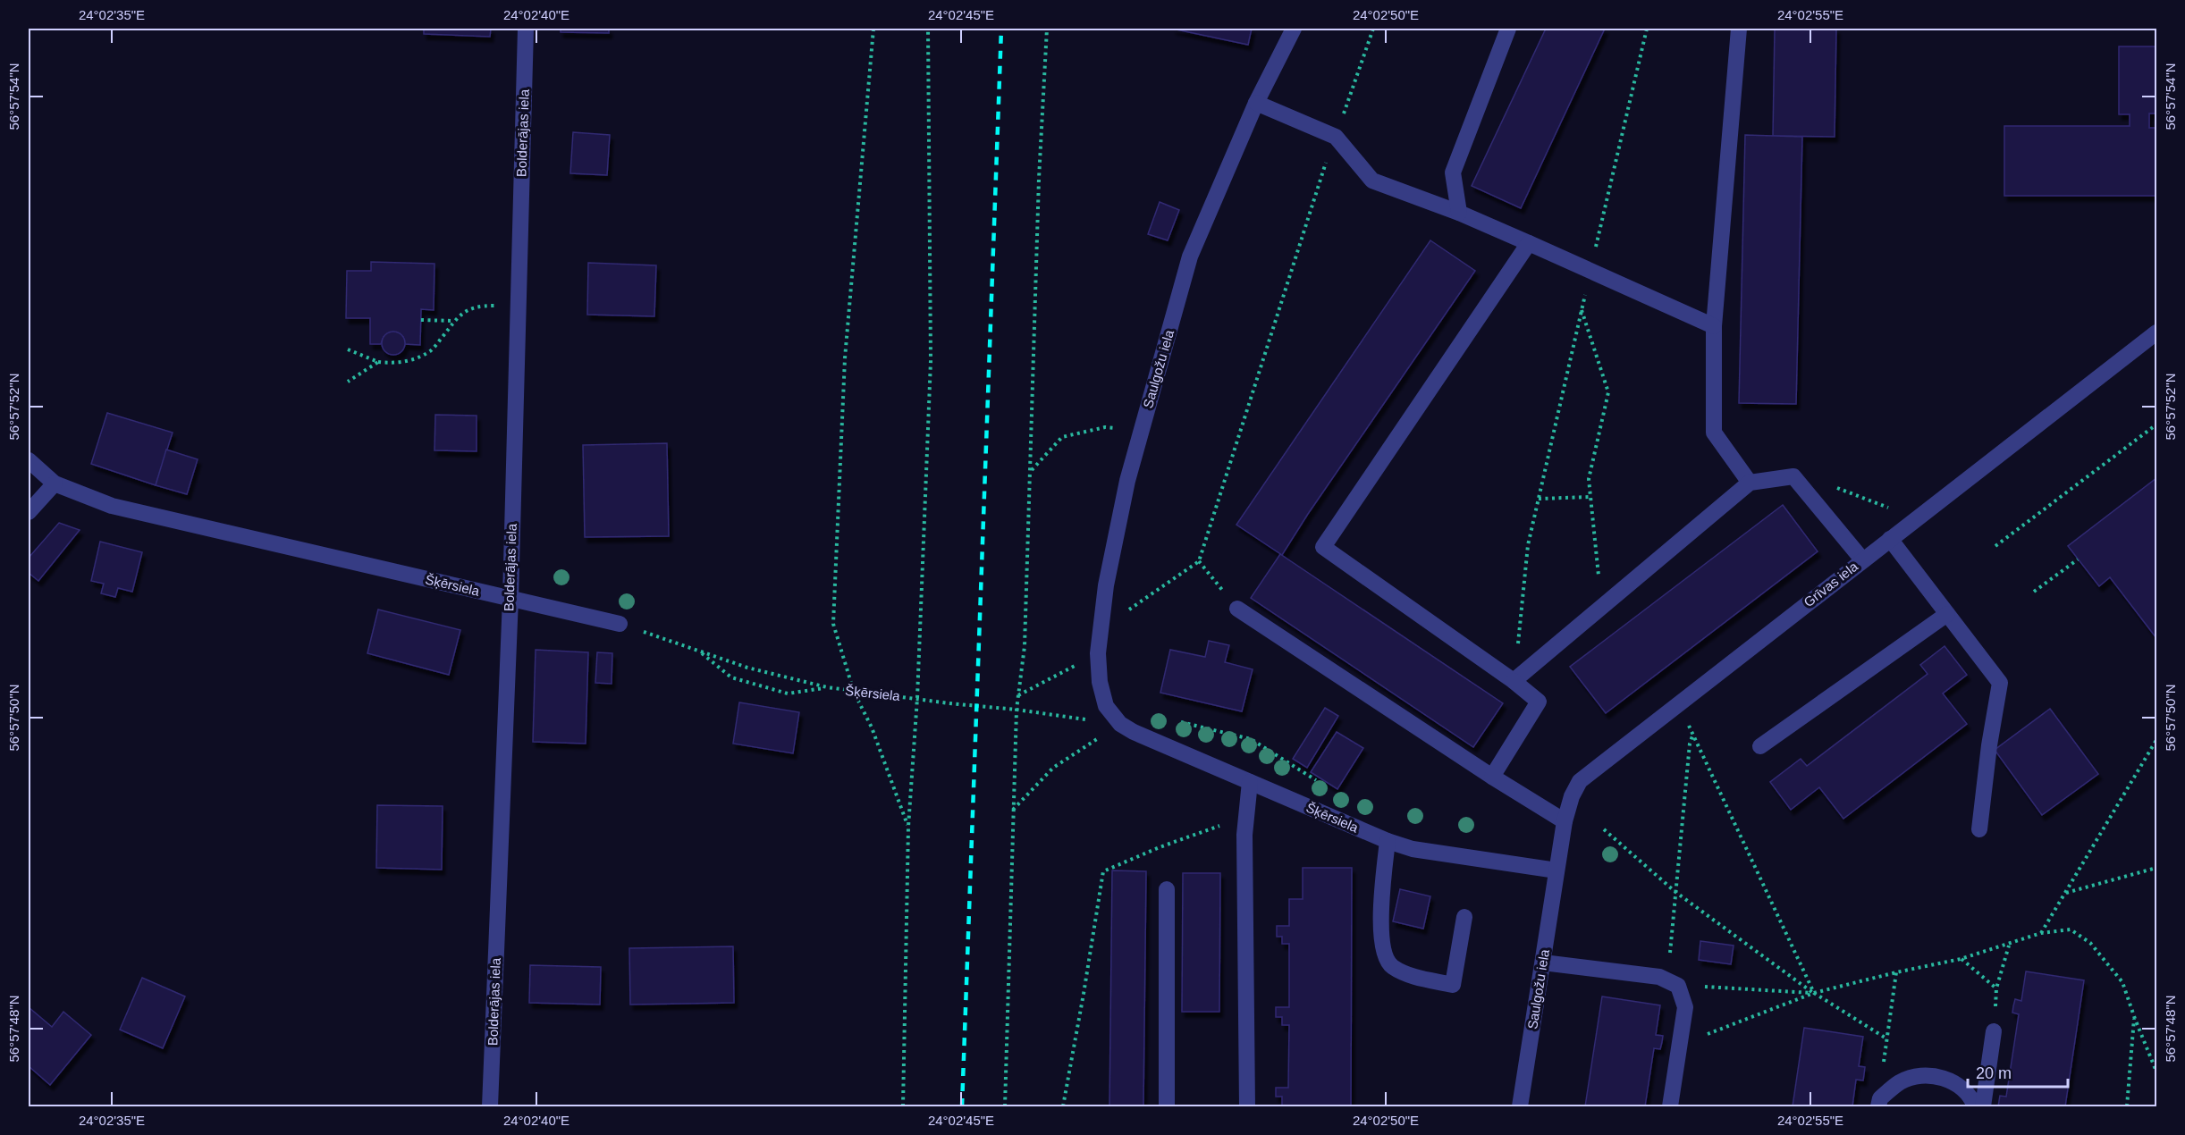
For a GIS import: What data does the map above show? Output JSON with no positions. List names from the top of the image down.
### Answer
{
  "streets": {
    "street": [
      "Bolderājas iela",
      "Saulgožu iela",
      "Grīvas iela",
      "Šķērsiela"
    ]
  },
  "crossings": [
    ["Bolderājas iela", "Šķērsiela"],
    ["Saulgožu iela", "Grīvas iela"],
    ["Saulgožu iela", "Šķērsiela"],
    ["Grīvas iela", "Šķērsiela"]
  ],
  "scale_bar": "20 m",
  "coordinates": [
    "24°02'35\"E",
    "24°02'40\"E",
    "24°02'45\"E",
    "24°02'50\"E",
    "24°02'55\"E",
    "56°57'54\"N",
    "56°57'52\"N",
    "56°57'50\"N",
    "56°57'48\"N"
  ]
}
